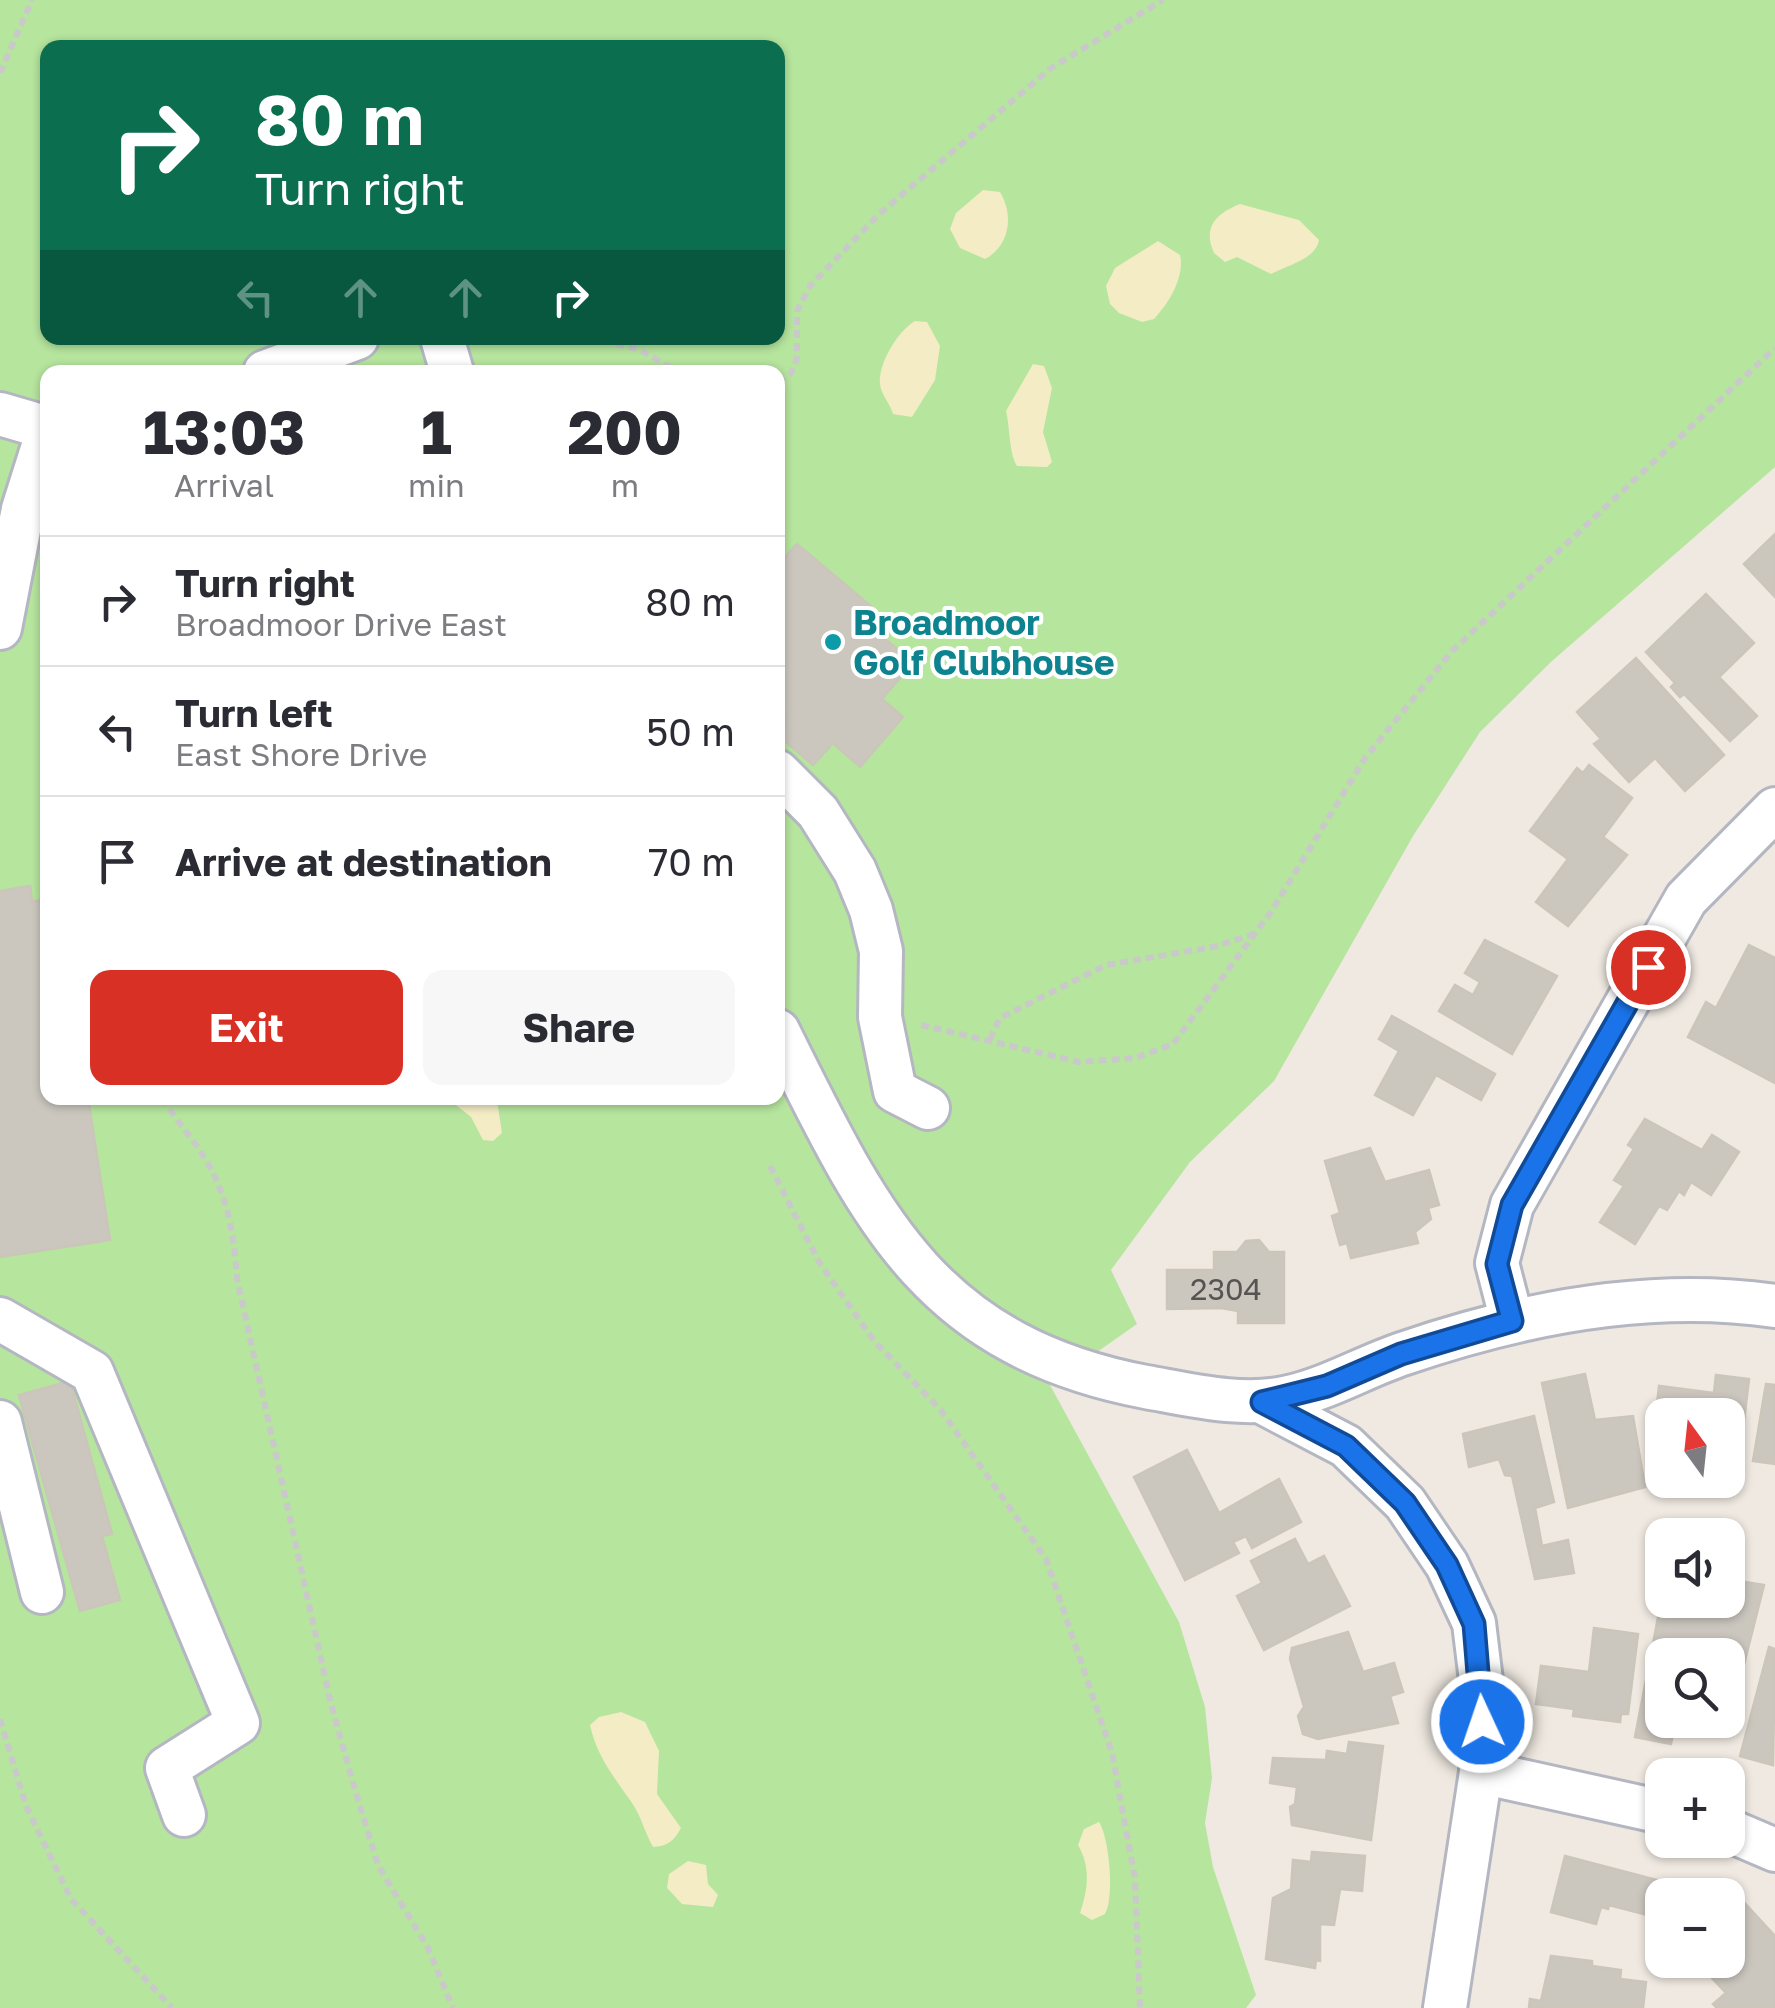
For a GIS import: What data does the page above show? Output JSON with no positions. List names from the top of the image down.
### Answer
{
  "places": ["Broadmoor Golf Clubhouse"],
  "house_numbers": ["2304"],
  "north": "top",
  "page": {
    "turn": ["80 m", "Turn right"],
    "eta": [
      "13:03",
      "Arrival",
      "1",
      "min",
      "200",
      "m"
    ],
    "list": [
      {
        "name": "Turn right",
        "note": "Broadmoor Drive East",
        "value": "80 m"
      },
      {
        "name": "Turn left",
        "note": "East Shore Drive",
        "value": "50 m"
      },
      {
        "name": "Arrive at destination",
        "value": "70 m"
      }
    ],
    "buttons": ["Exit", "Share"],
    "map_buttons": ["+", "−"]
  }
}
